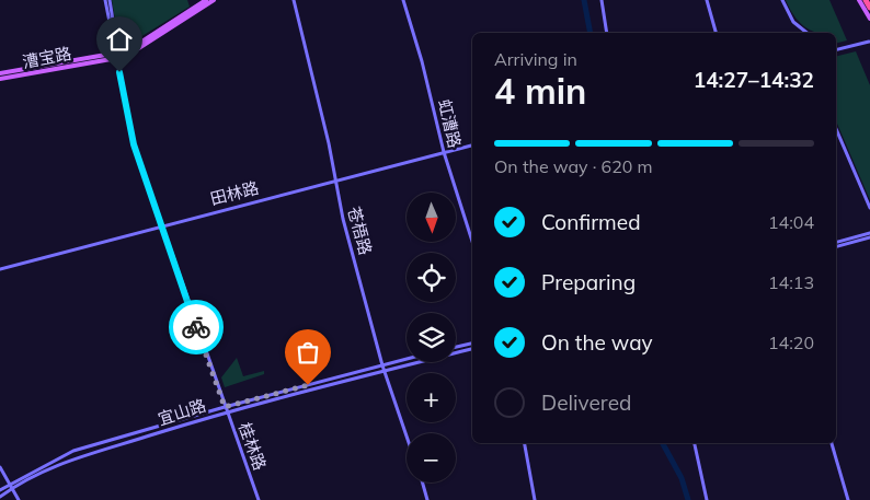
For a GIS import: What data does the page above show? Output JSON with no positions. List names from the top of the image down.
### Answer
{
  "streets": {
    "main road": [
      "漕宝路",
      "虹漕路",
      "田林路",
      "苍梧路",
      "宜山路",
      "桂林路"
    ]
  },
  "crossings": [
    ["漕宝路", "桂林路"],
    ["虹漕路", "田林路"],
    ["田林路", "苍梧路"],
    ["田林路", "桂林路"],
    ["苍梧路", "宜山路"],
    ["宜山路", "桂林路"]
  ],
  "north": "bottom",
  "page": {
    "heading": ["4 min", "Arriving in", "14:27–14:32"],
    "bar": "On the way · 620 m",
    "list": [
      ["Confirmed", "14:04"],
      ["Preparing", "14:13"],
      ["On the way", "14:20"],
      "Delivered"
    ],
    "map_buttons": ["+", "−"]
  }
}
